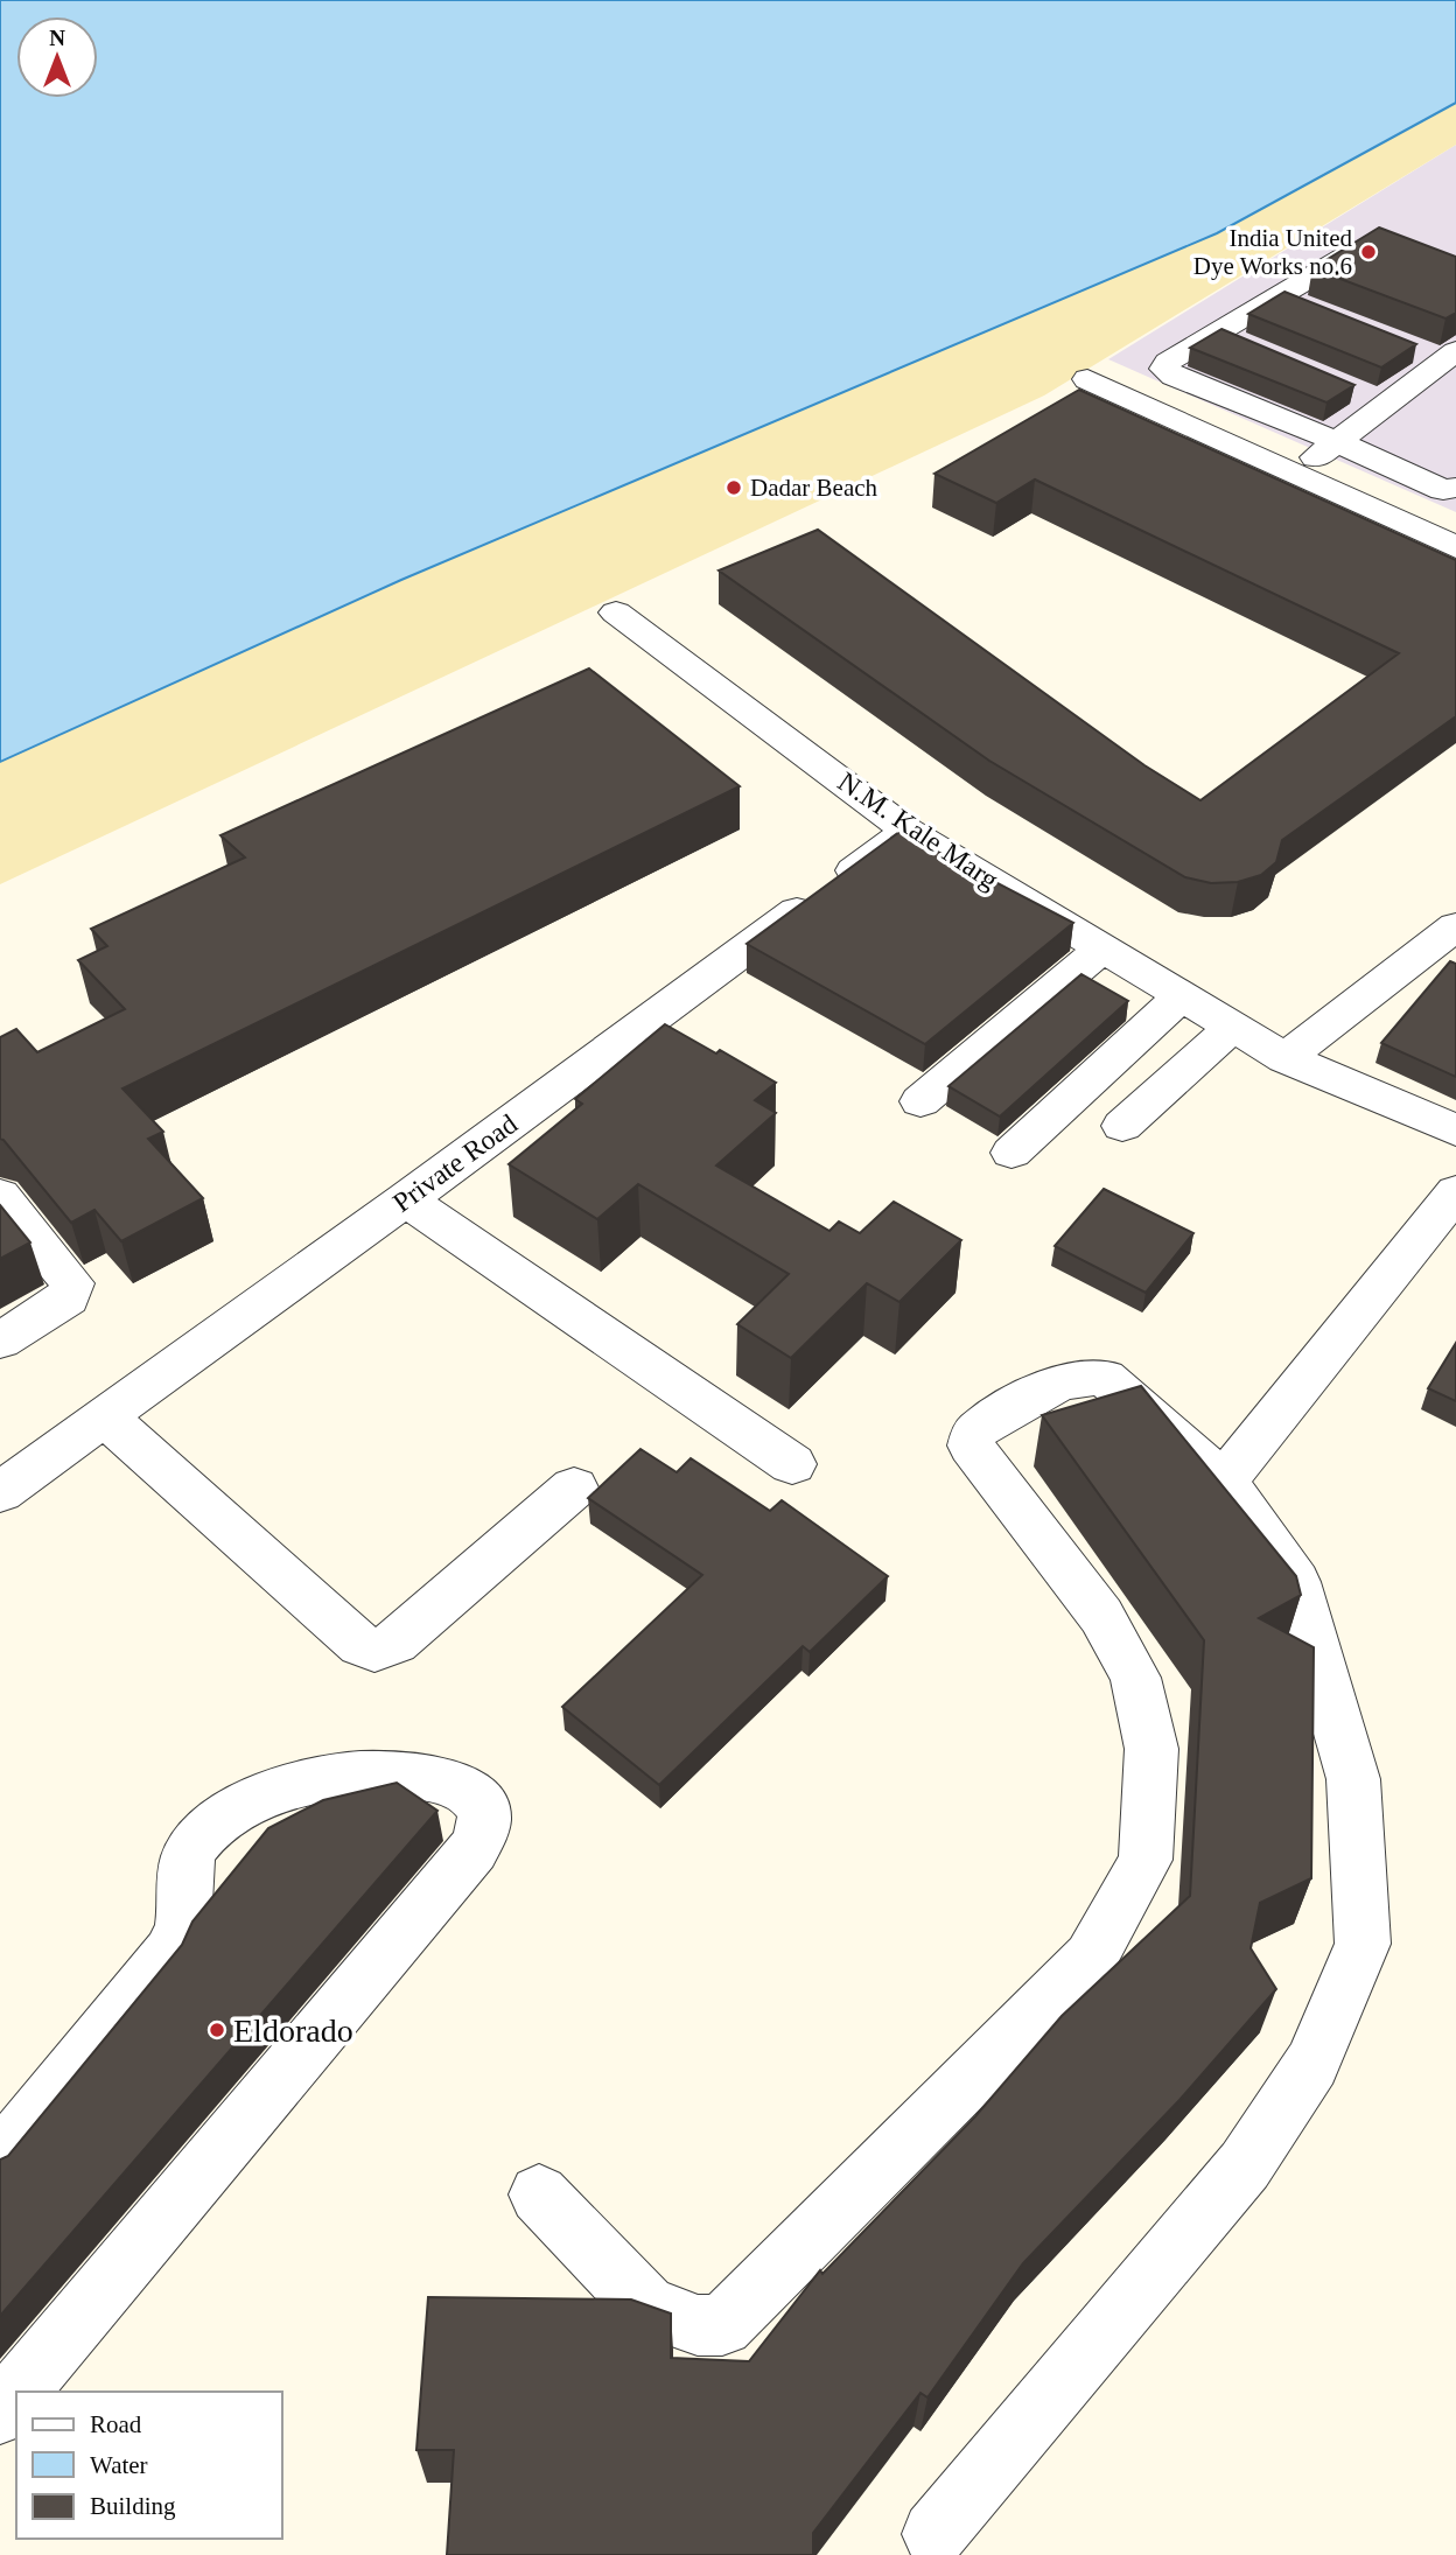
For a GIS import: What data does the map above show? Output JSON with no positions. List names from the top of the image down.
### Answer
{
  "streets": {
    "street": ["N.M. Kale Marg", "Private Road"]
  },
  "crossings": [
    ["N.M. Kale Marg", "Private Road"]
  ],
  "places": ["India United Dye Works no.6", "Dadar Beach", "Eldorado"],
  "legend": ["Road", "Water", "Building"],
  "north": "top"
}
